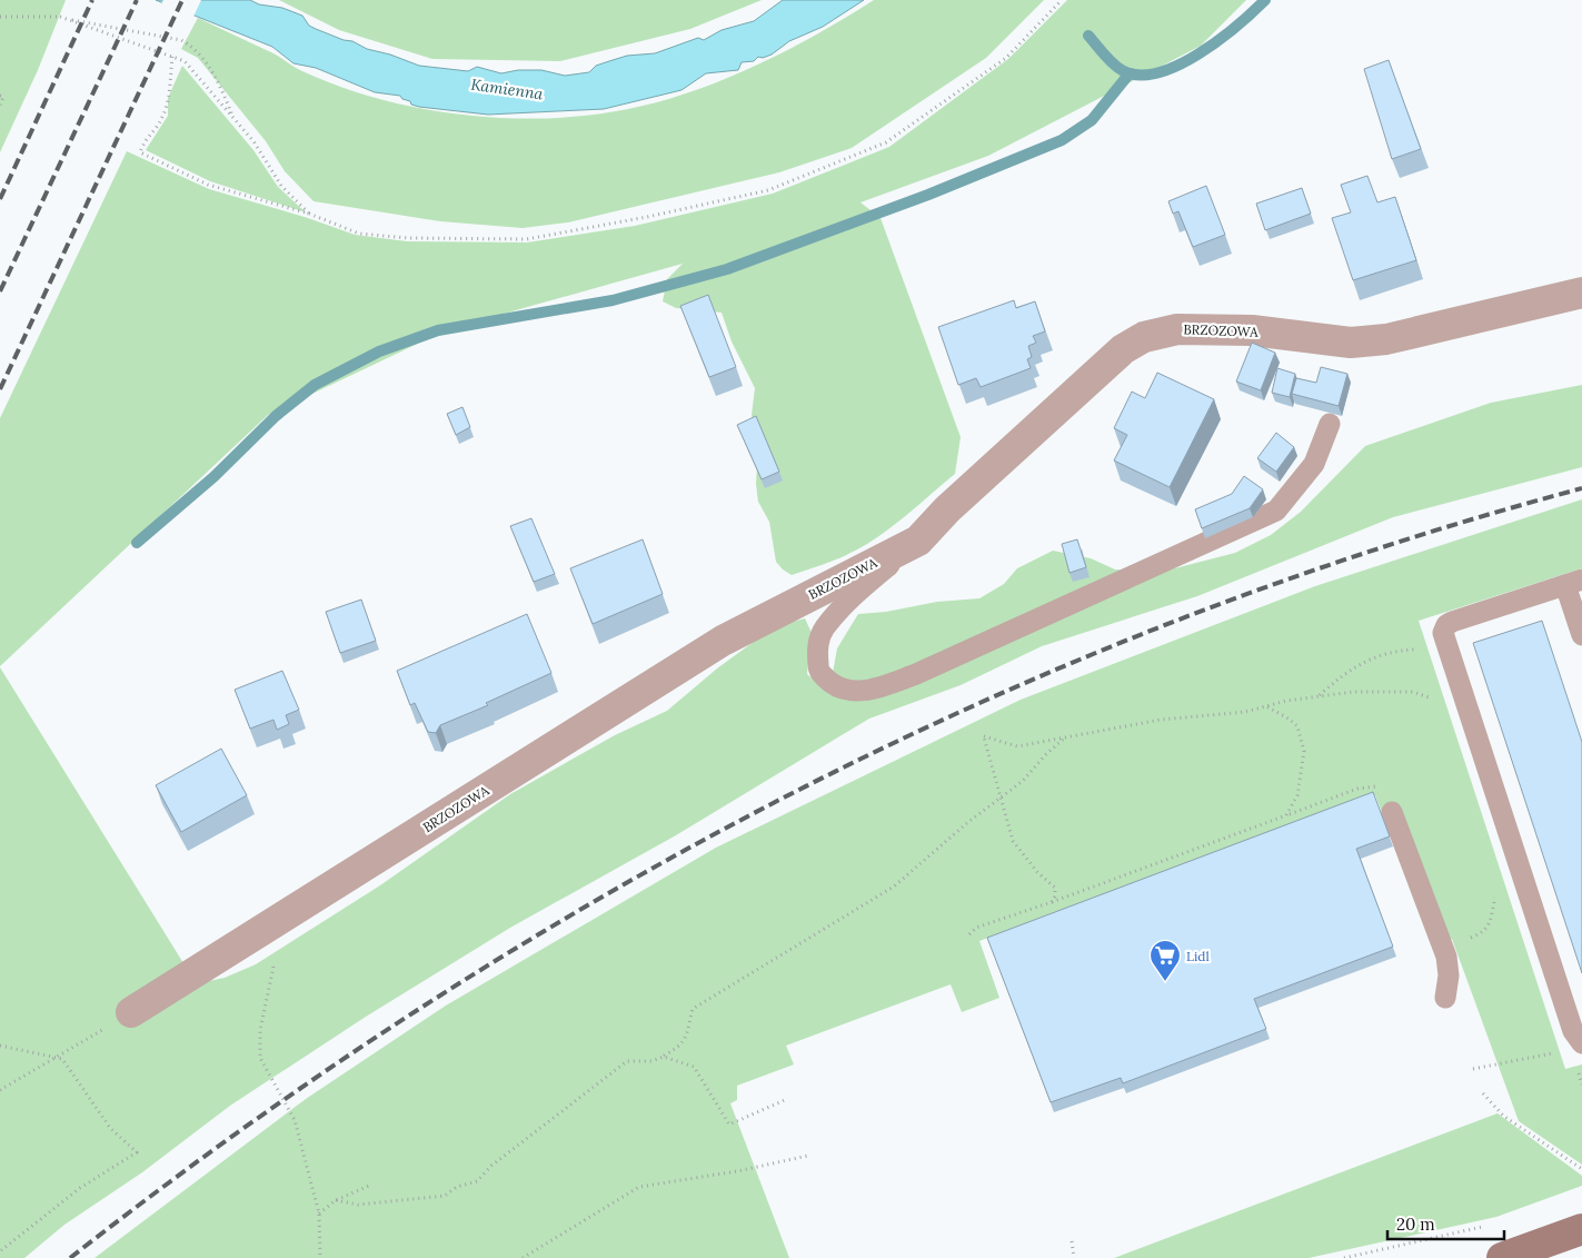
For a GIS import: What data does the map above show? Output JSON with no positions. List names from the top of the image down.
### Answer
{
  "streets": {
    "street": ["BRZOZOWA"]
  },
  "water": ["Kamienna"],
  "places": {
    "supermarket": ["Lidl"]
  },
  "scale_bar": "20 m"
}
